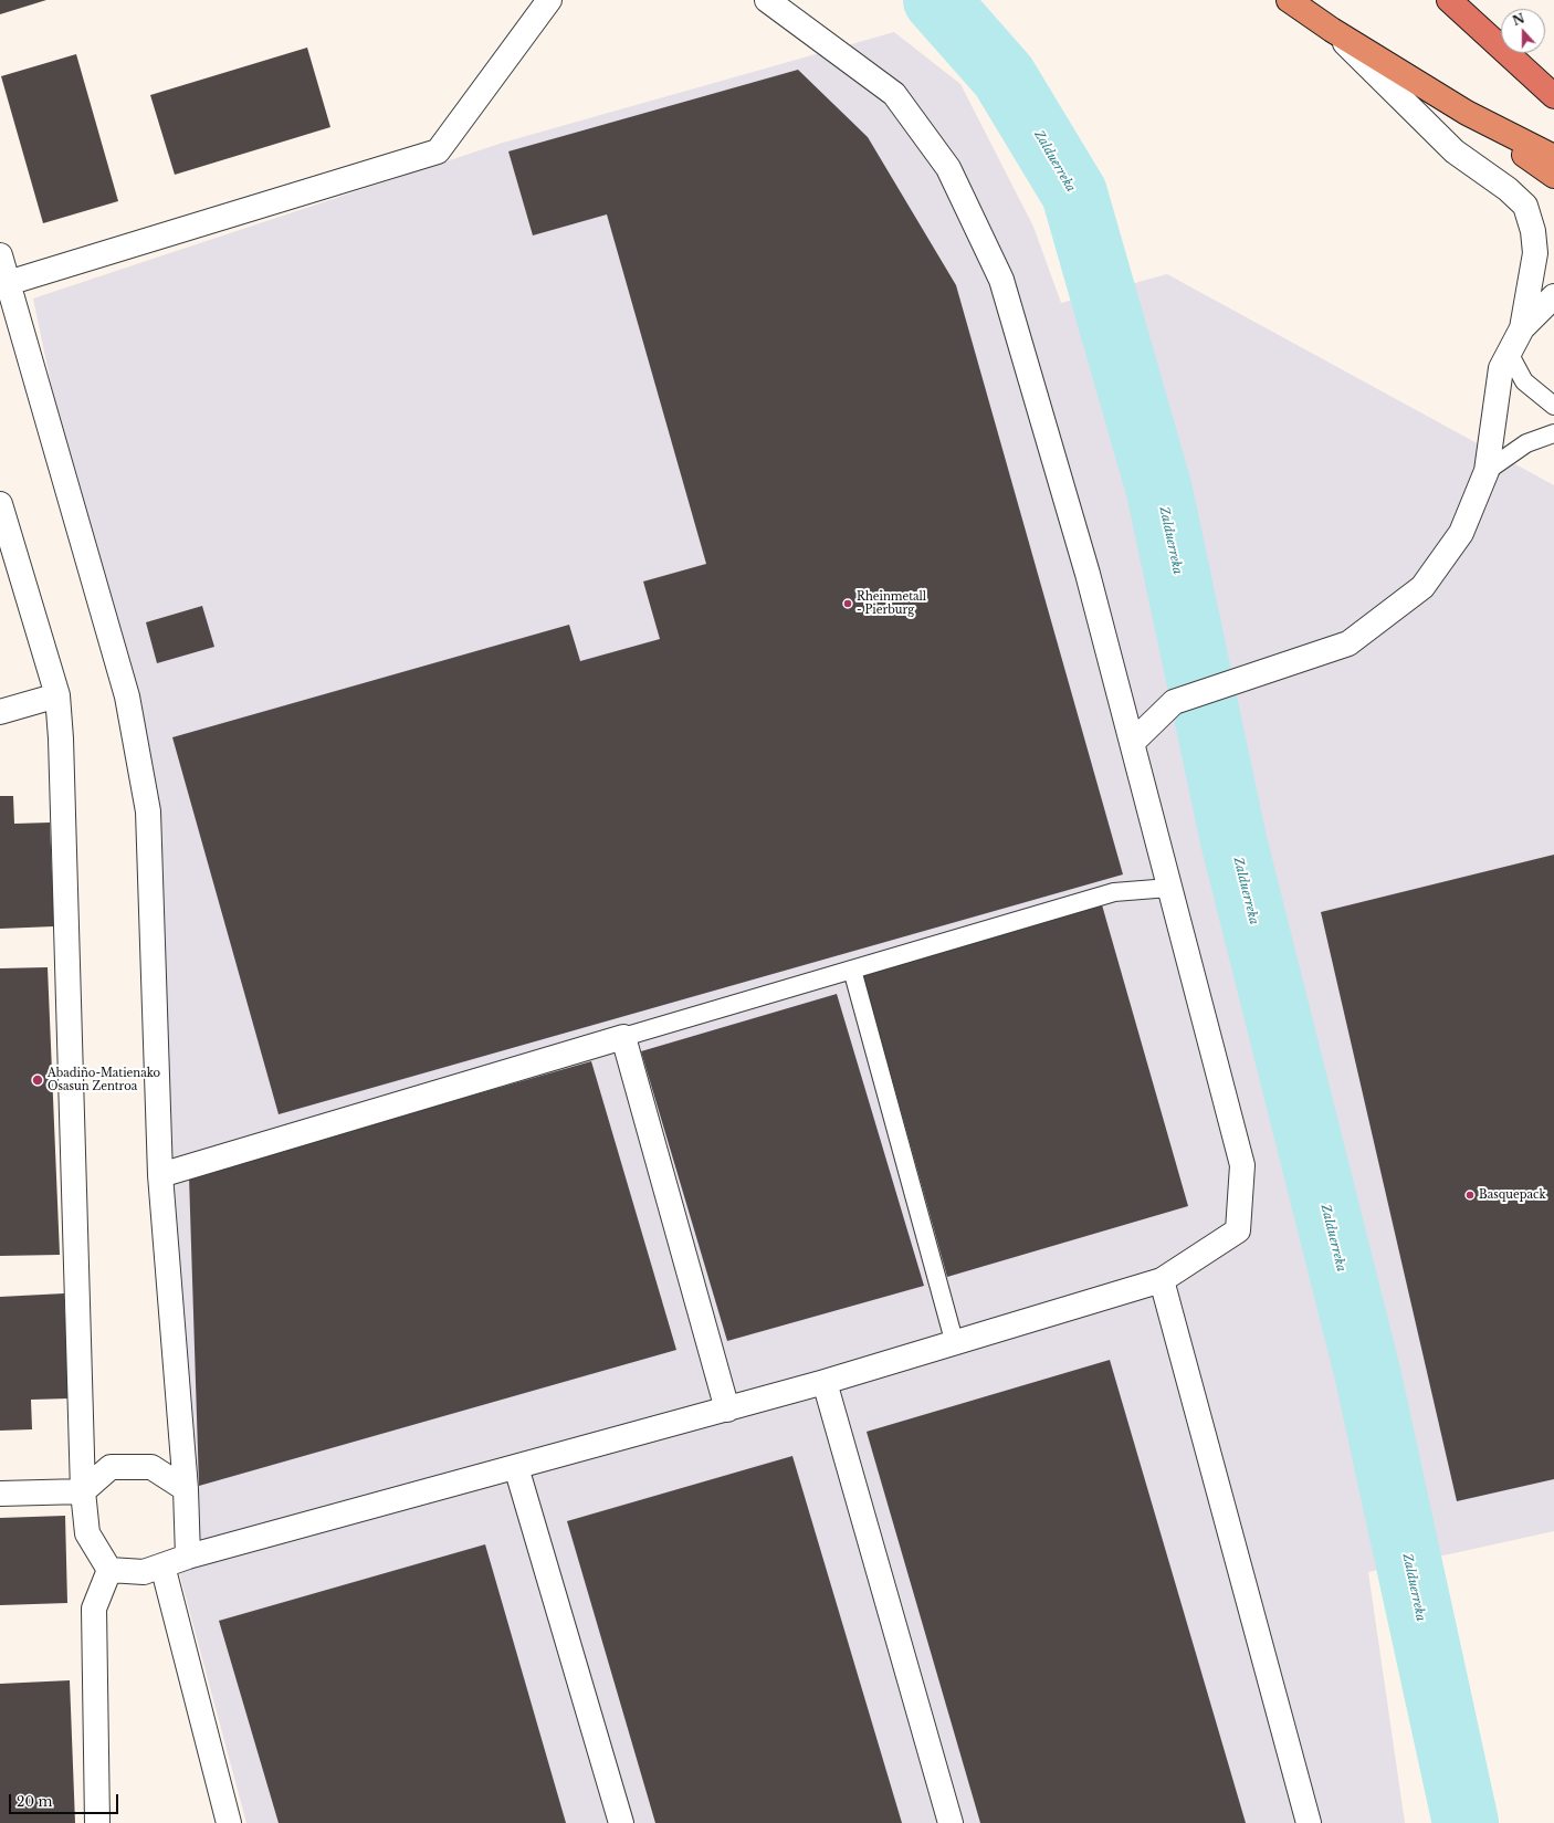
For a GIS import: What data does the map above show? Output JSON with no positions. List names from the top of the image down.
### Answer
{
  "water": ["Zalduerreka"],
  "places": ["Rheinmetall - Pierburg", "Abadiño-Matienako Osasun Zentroa", "Basquepack"],
  "scale_bar": "20 m",
  "north": "top"
}
